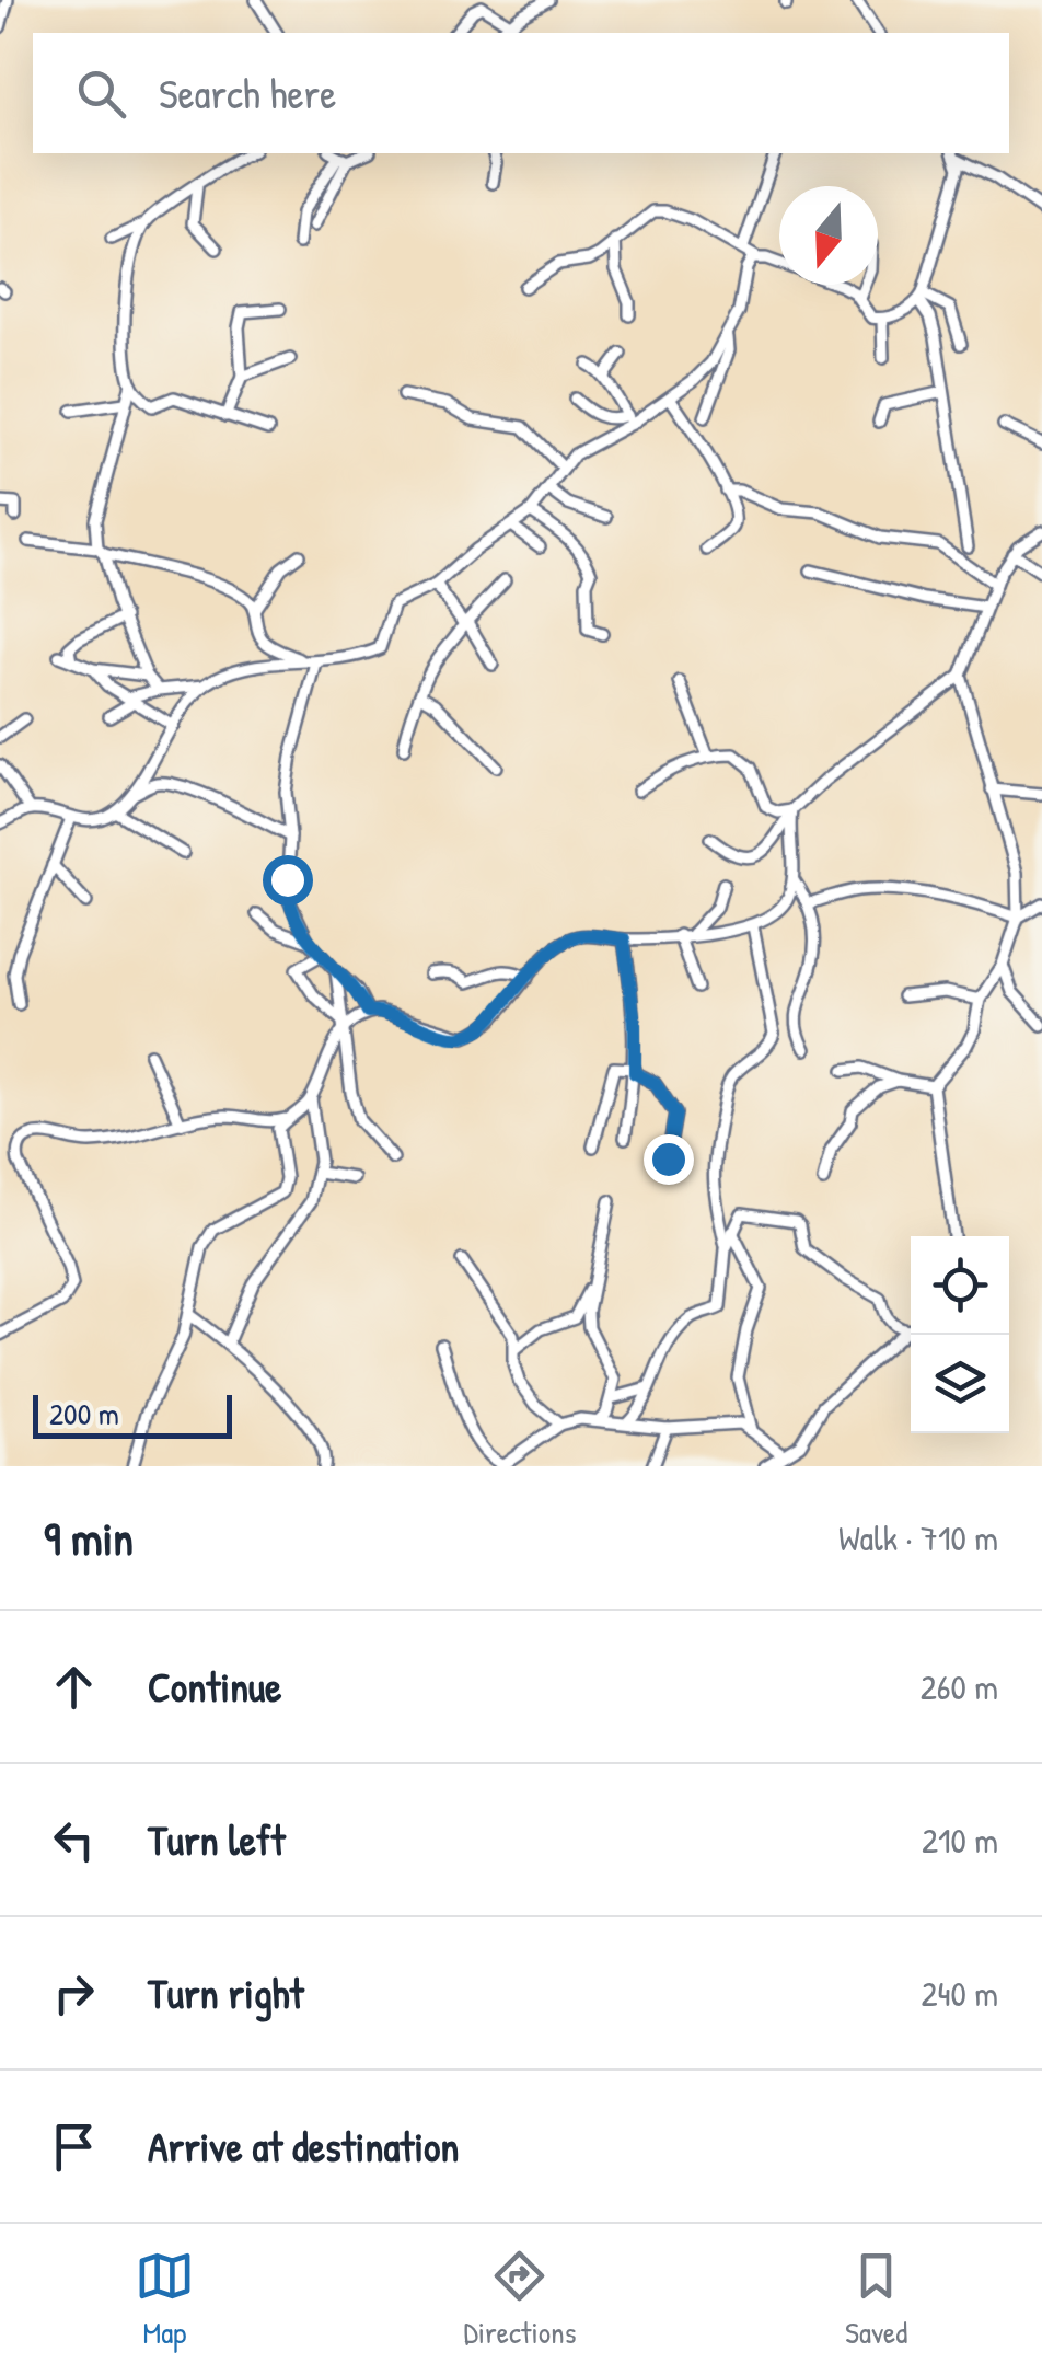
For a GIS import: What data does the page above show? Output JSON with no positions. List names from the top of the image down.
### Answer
{
  "scale_bar": "200 m",
  "north": "bottom",
  "page": {
    "search": "Search here",
    "scale": "200 m",
    "heading": ["9 min", "Walk · 710 m"],
    "list": [
      ["Continue", "260 m"],
      ["Turn left", "210 m"],
      ["Turn right", "240 m"],
      "Arrive at destination"
    ],
    "nav": ["Map", "Directions", "Saved"]
  }
}
